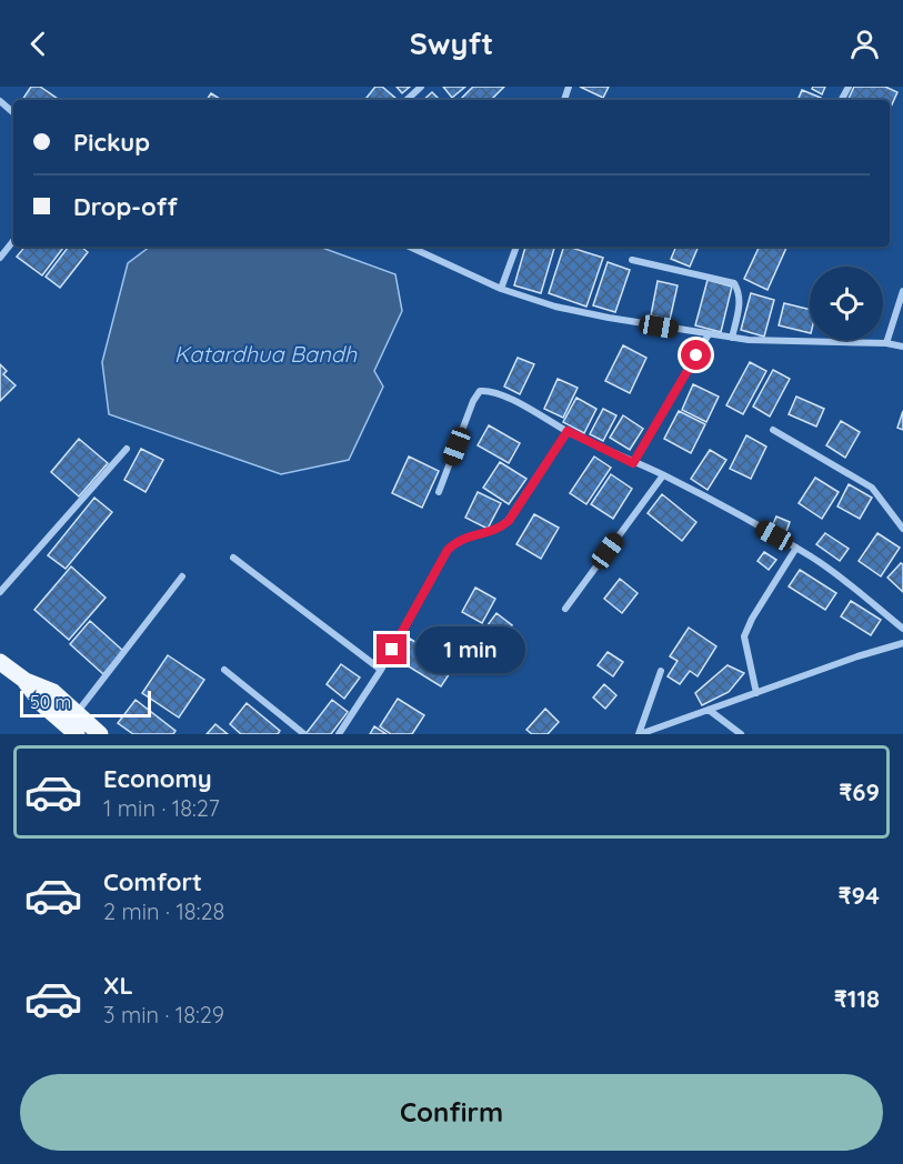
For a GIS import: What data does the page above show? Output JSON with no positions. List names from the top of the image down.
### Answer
{
  "water": ["Katardhua Bandh"],
  "scale_bar": "50 m",
  "page": {
    "header": "Swyft",
    "banner": ["Pickup", "Drop-off"],
    "bubble": "1 min",
    "scale": "50 m",
    "list": [
      {
        "name": "Economy",
        "note": "1 min · 18:27",
        "value": "₹69"
      },
      {
        "name": "Comfort",
        "note": "2 min · 18:28",
        "value": "₹94"
      },
      {
        "name": "XL",
        "note": "3 min · 18:29",
        "value": "₹118"
      }
    ],
    "buttons": "Confirm"
  }
}
